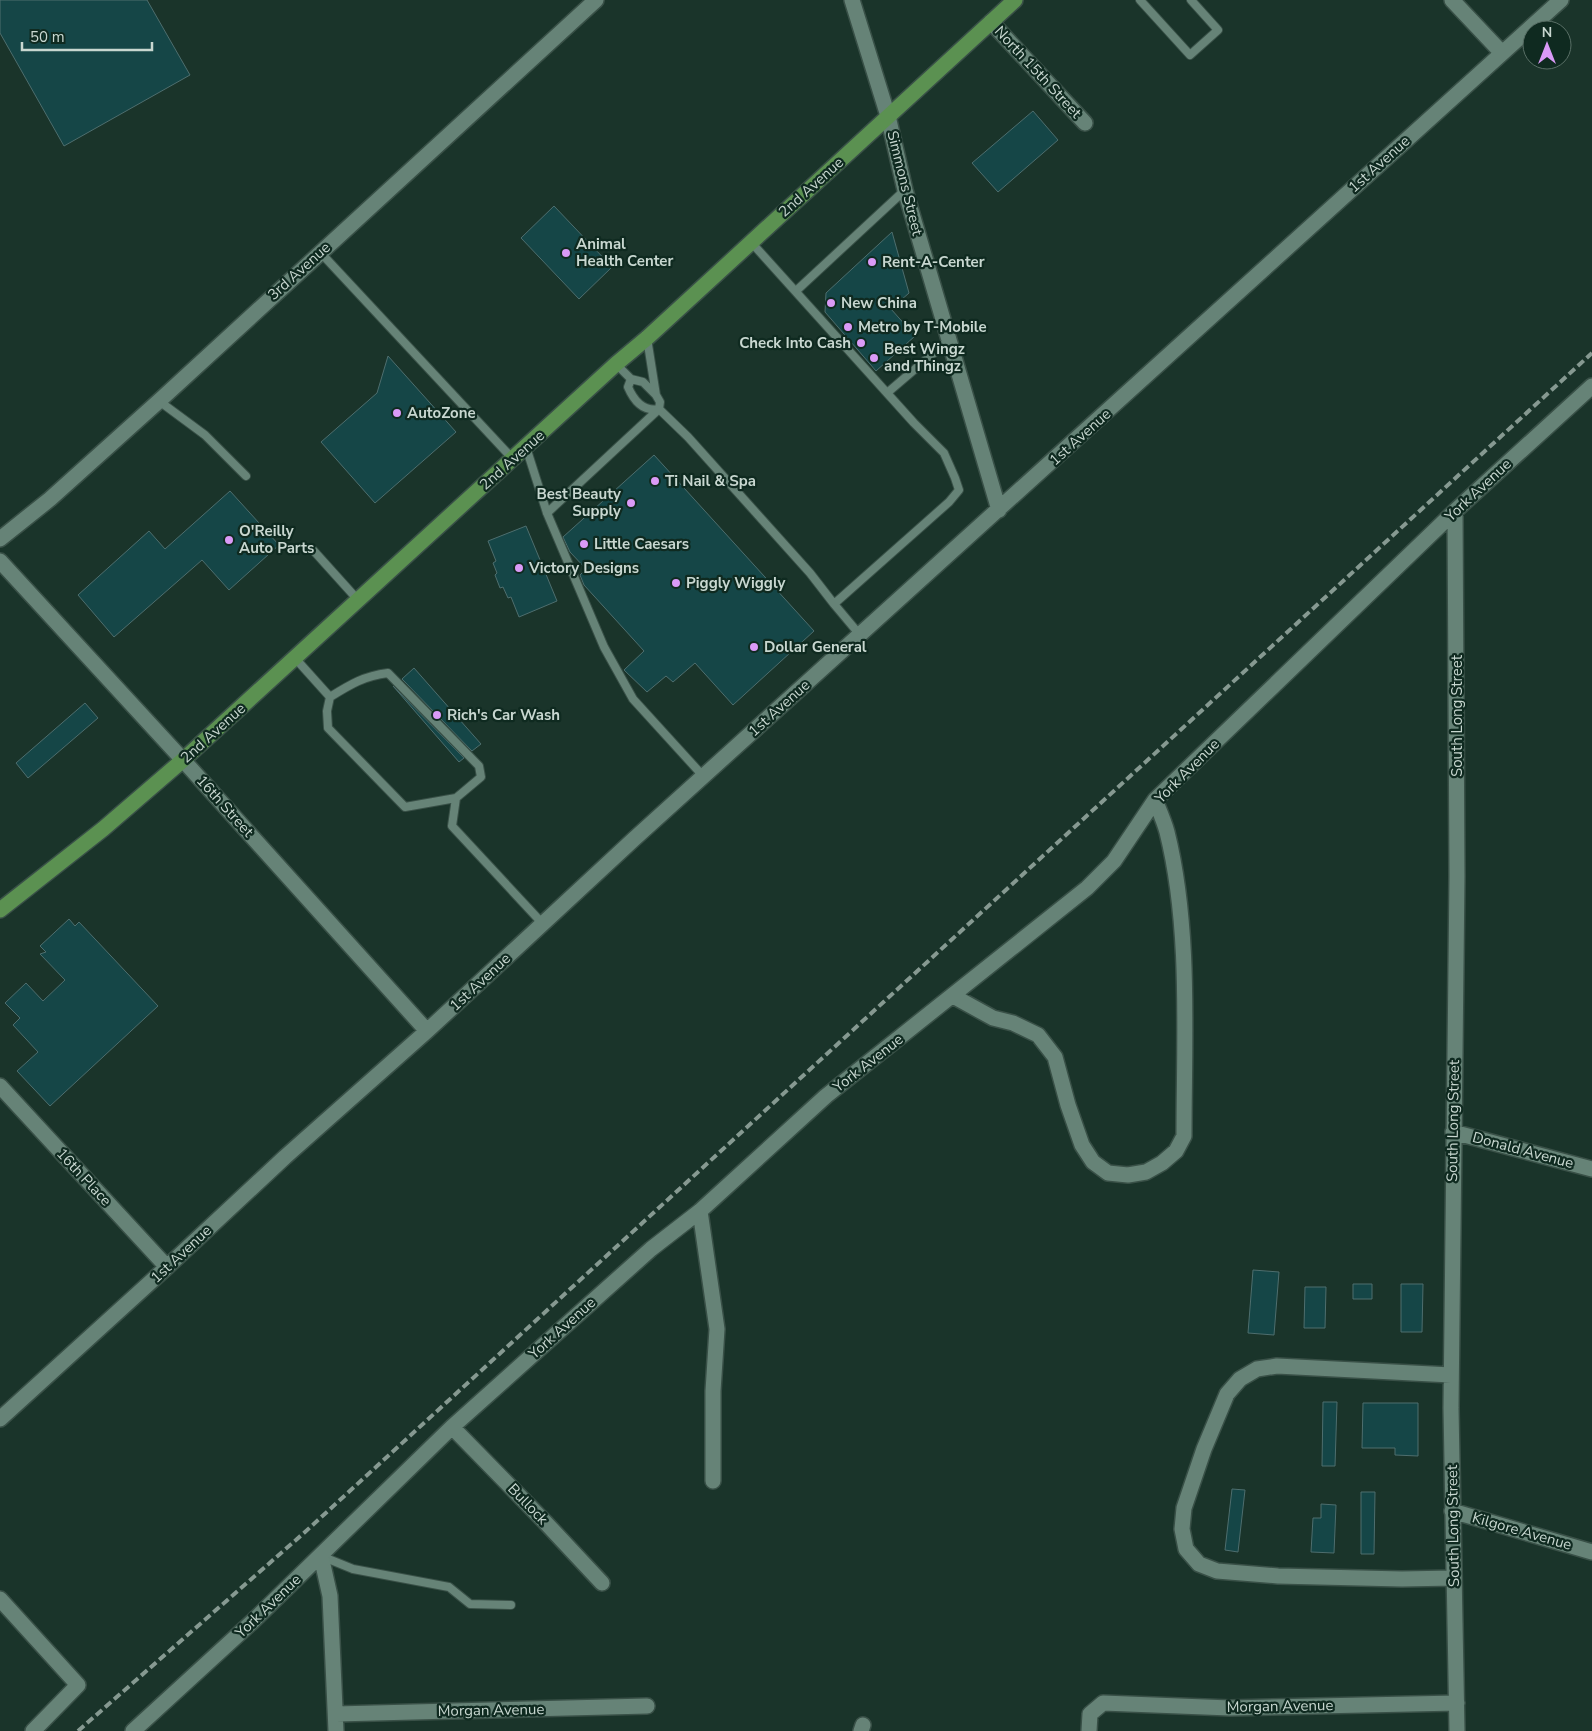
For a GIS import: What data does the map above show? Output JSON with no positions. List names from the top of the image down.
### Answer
{
  "streets": {
    "main road": ["2nd Avenue"],
    "street": [
      "North 15th Street",
      "1st Avenue",
      "Simmons Street",
      "3rd Avenue",
      "York Avenue",
      "South Long Street",
      "16th Street",
      "Donald Avenue",
      "16th Place",
      "Bullock",
      "Kilgore Avenue",
      "Morgan Avenue"
    ]
  },
  "crossings": [
    ["North 15th Street", "2nd Avenue"],
    ["1st Avenue", "Simmons Street"],
    ["1st Avenue", "16th Street"],
    ["1st Avenue", "16th Place"],
    ["Simmons Street", "2nd Avenue"],
    ["2nd Avenue", "16th Street"],
    ["York Avenue", "South Long Street"],
    ["York Avenue", "Bullock"],
    ["South Long Street", "Donald Avenue"],
    ["South Long Street", "Kilgore Avenue"],
    ["South Long Street", "Morgan Avenue"]
  ],
  "places": [
    "Animal Health Center",
    "Rent-A-Center",
    "New China",
    "Metro by T-Mobile",
    "Check Into Cash",
    "Best Wingz and Thingz",
    "AutoZone",
    "Ti Nail & Spa",
    "Best Beauty Supply",
    "O'Reilly Auto Parts",
    "Little Caesars",
    "Victory Designs",
    "Piggly Wiggly",
    "Dollar General",
    "Rich's Car Wash"
  ],
  "scale_bar": "50 m",
  "north": "top"
}
